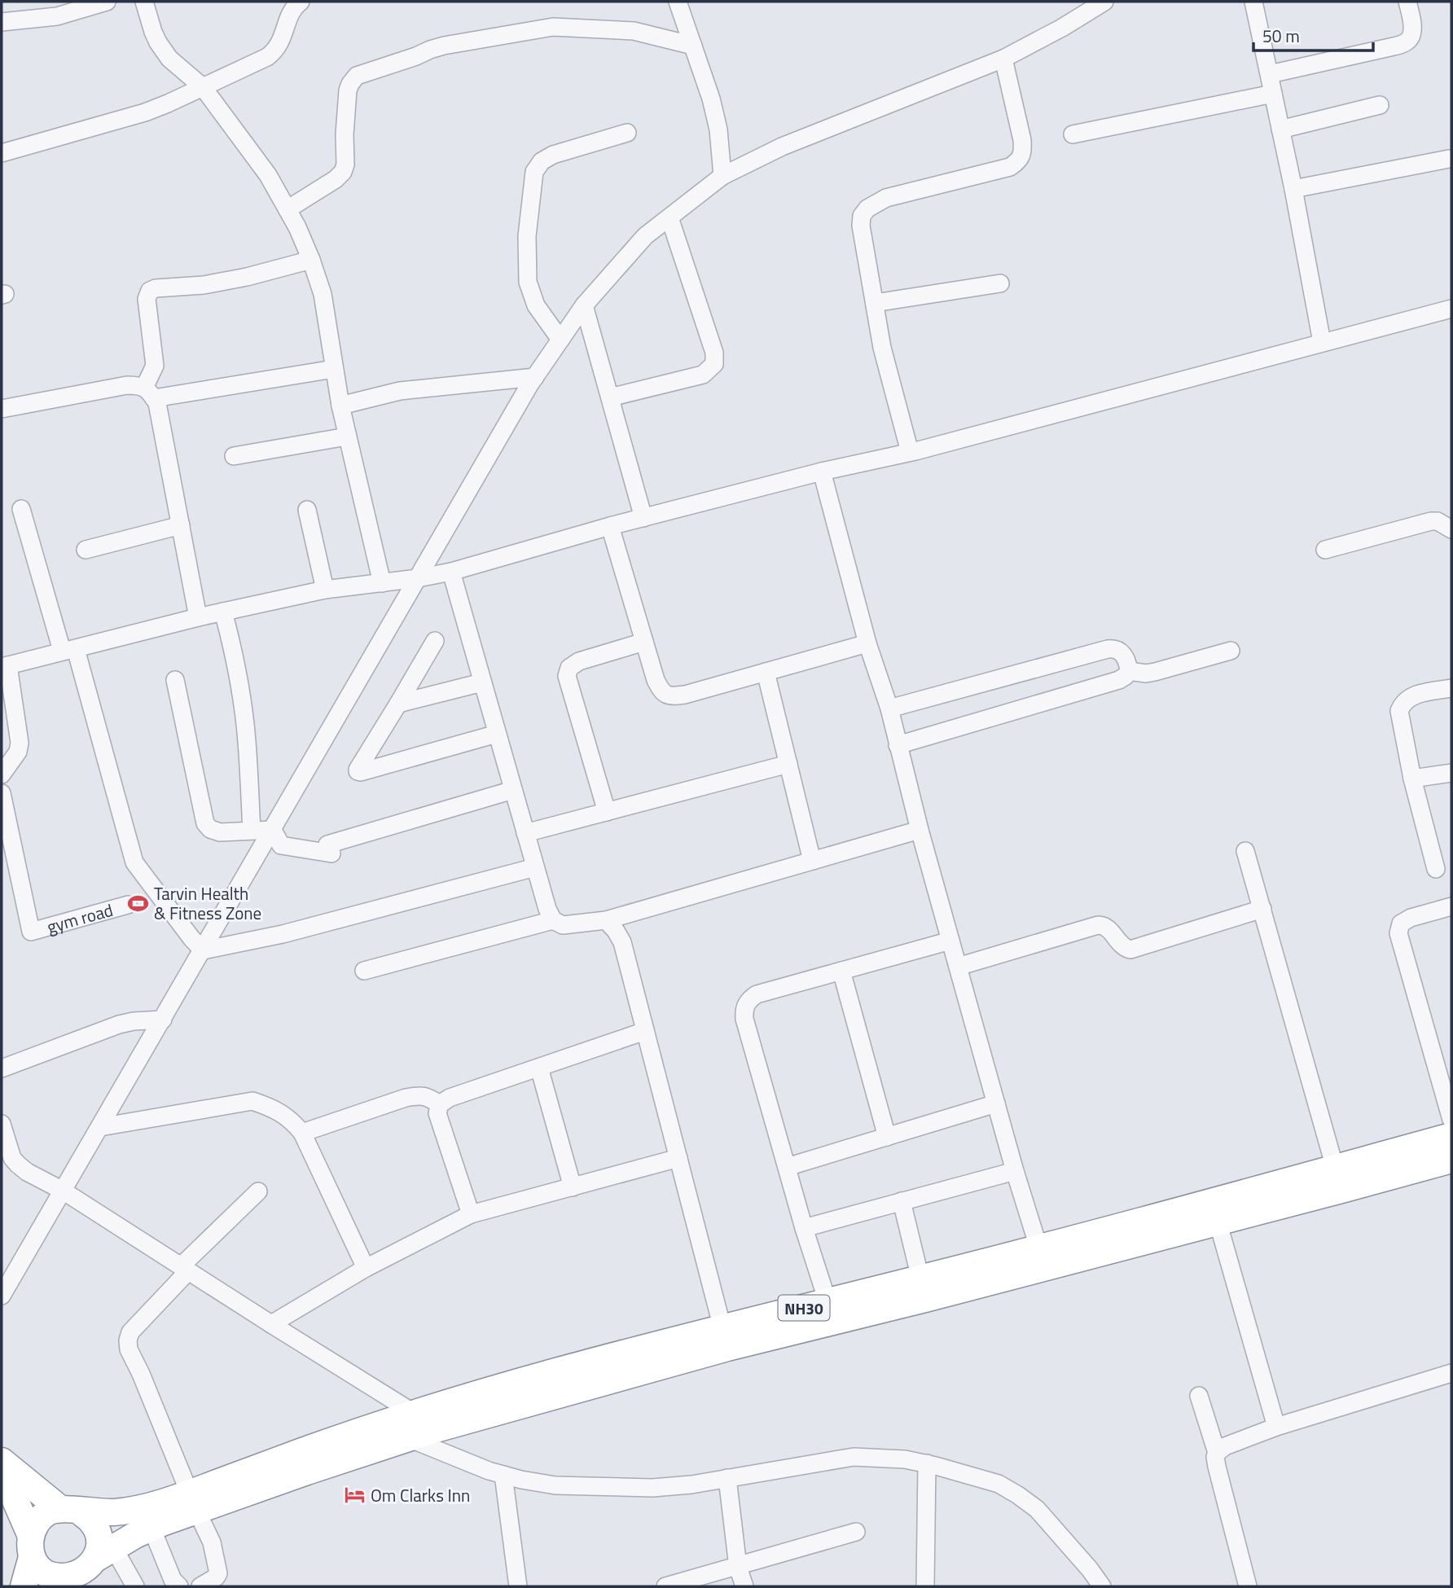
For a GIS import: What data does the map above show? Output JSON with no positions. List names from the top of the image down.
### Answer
{
  "streets": {
    "highway": ["NH30"],
    "street": ["gym road"]
  },
  "places": {
    "sports": ["Tarvin Health & Fitness Zone"],
    "hotel": ["Om Clarks Inn"]
  },
  "scale_bar": "50 m"
}
